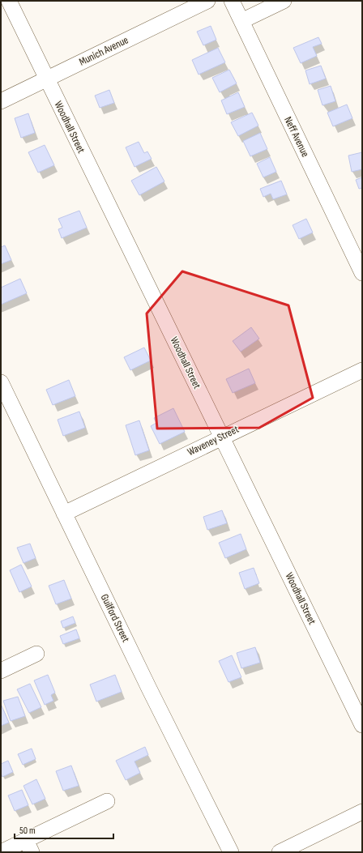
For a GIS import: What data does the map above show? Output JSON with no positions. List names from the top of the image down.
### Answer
{
  "streets": {
    "street": [
      "Munich Avenue",
      "Woodhall Street",
      "Neff Avenue",
      "Waveney Street",
      "Guilford Street"
    ]
  },
  "crossings": [
    ["Munich Avenue", "Woodhall Street"],
    ["Woodhall Street", "Waveney Street"],
    ["Waveney Street", "Guilford Street"]
  ],
  "scale_bar": "50 m"
}
